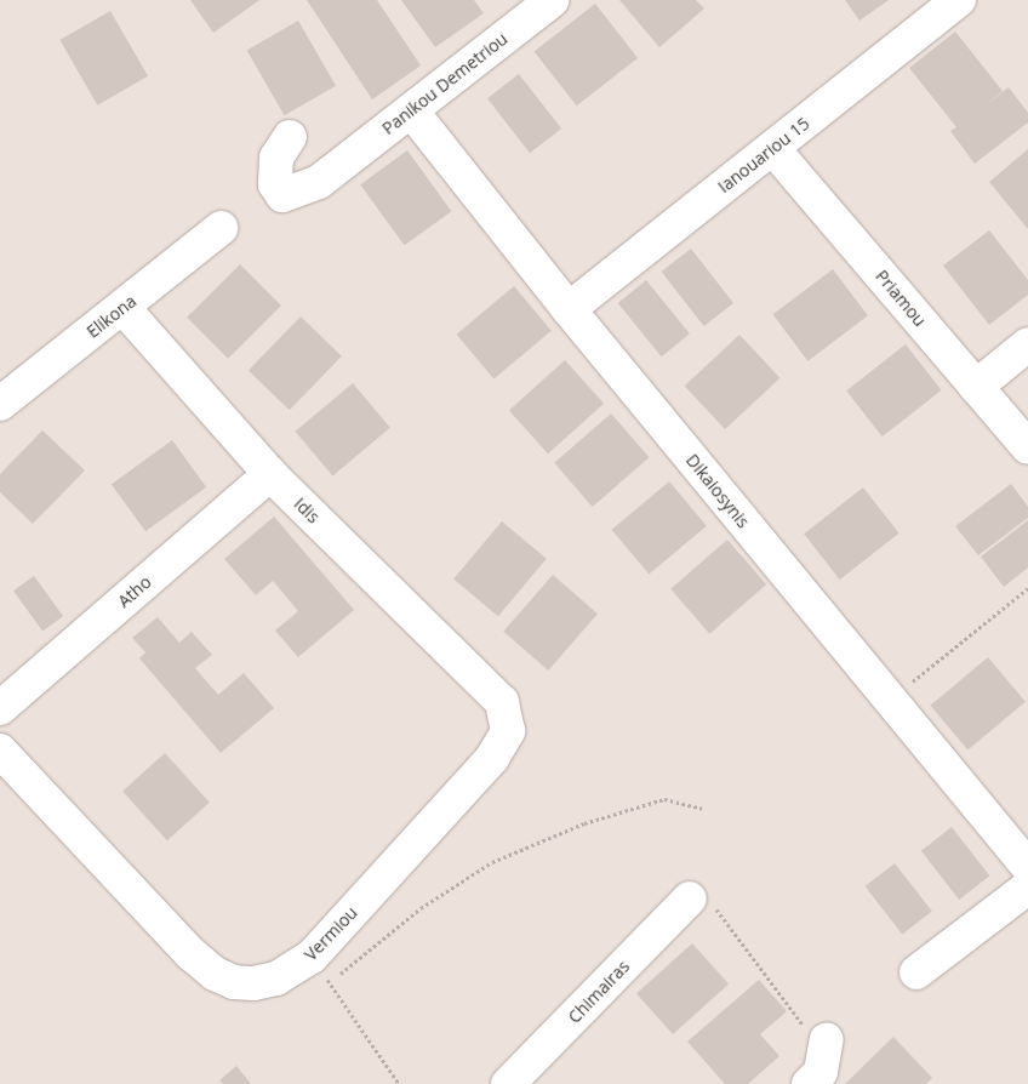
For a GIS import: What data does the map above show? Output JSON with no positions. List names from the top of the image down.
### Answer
{
  "streets": {
    "street": [
      "Panikou Demetriou",
      "Ianouariou 15",
      "Priamou",
      "Elikona",
      "Dikaiosynis",
      "Idis",
      "Atho",
      "Vermiou",
      "Chimairas"
    ]
  },
  "crossings": [
    ["Panikou Demetriou", "Dikaiosynis"],
    ["Ianouariou 15", "Priamou"],
    ["Ianouariou 15", "Dikaiosynis"],
    ["Elikona", "Idis"],
    ["Idis", "Atho"],
    ["Idis", "Vermiou"]
  ]
}
